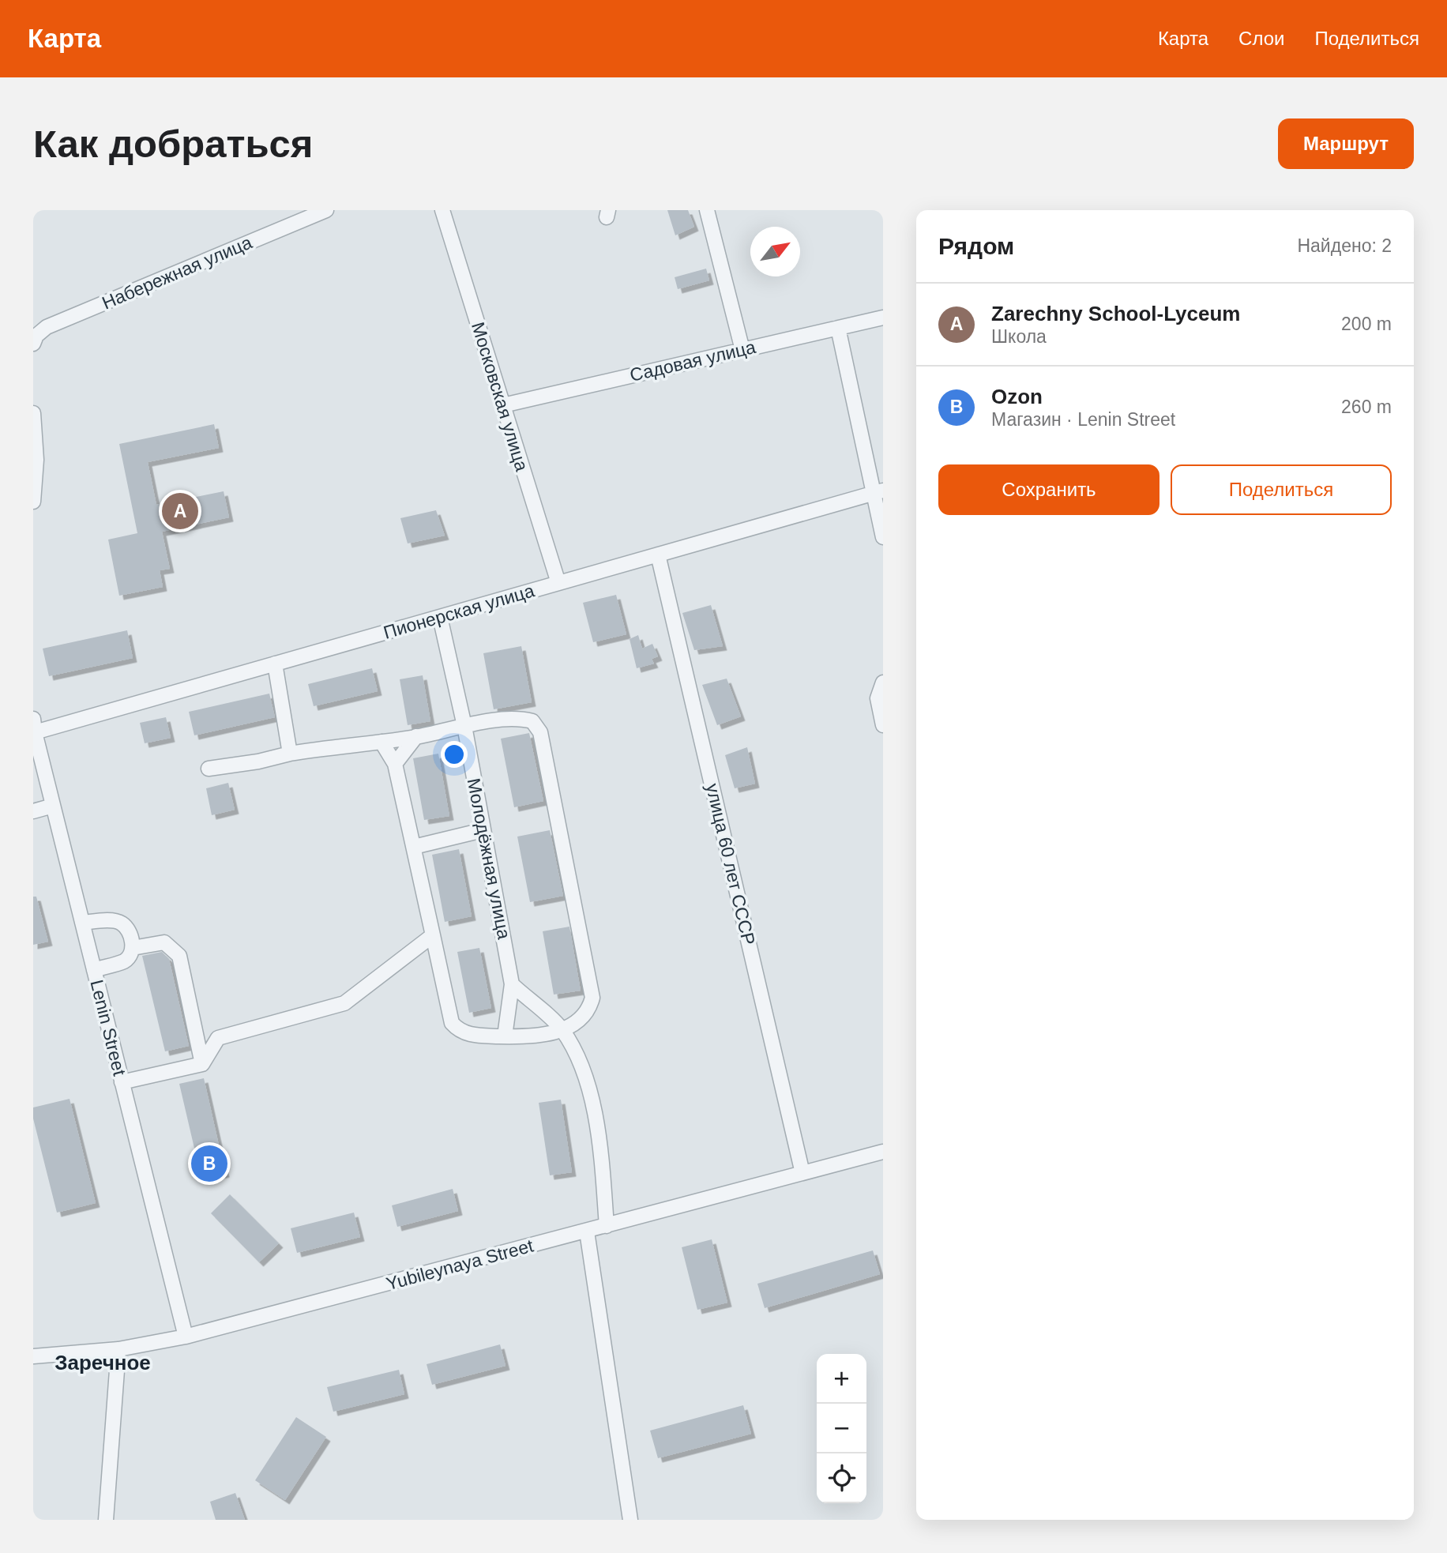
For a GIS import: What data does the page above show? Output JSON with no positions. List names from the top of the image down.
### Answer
{
  "streets": {
    "street": [
      "Набережная улица",
      "Садовая улица",
      "Московская улица",
      "Пионерская улица",
      "Молодёжная улица",
      "улица 60 лет СССР",
      "Lenin Street",
      "Yubileynaya Street"
    ]
  },
  "crossings": [
    ["Садовая улица", "Московская улица"],
    ["Московская улица", "Пионерская улица"],
    ["Пионерская улица", "Молодёжная улица"],
    ["Пионерская улица", "улица 60 лет СССР"],
    ["Пионерская улица", "Lenin Street"],
    ["улица 60 лет СССР", "Yubileynaya Street"],
    ["Lenin Street", "Yubileynaya Street"]
  ],
  "districts": ["Заречное"],
  "north": "top right",
  "page": {
    "header": "Карта",
    "nav": ["Карта", "Слои", "Поделиться"],
    "buttons": [
      "Маршрут",
      ["Сохранить", "Поделиться"]
    ],
    "title": "Как добраться",
    "heading": ["Рядом", "Найдено: 2"],
    "list": [
      {
        "mark": "A",
        "name": "Zarechny School-Lyceum",
        "note": "Школа",
        "value": "200 m"
      },
      {
        "mark": "B",
        "name": "Ozon",
        "note": "Магазин · Lenin Street",
        "value": "260 m"
      }
    ],
    "pins": ["A", "B"],
    "map_buttons": ["+", "−"]
  }
}
